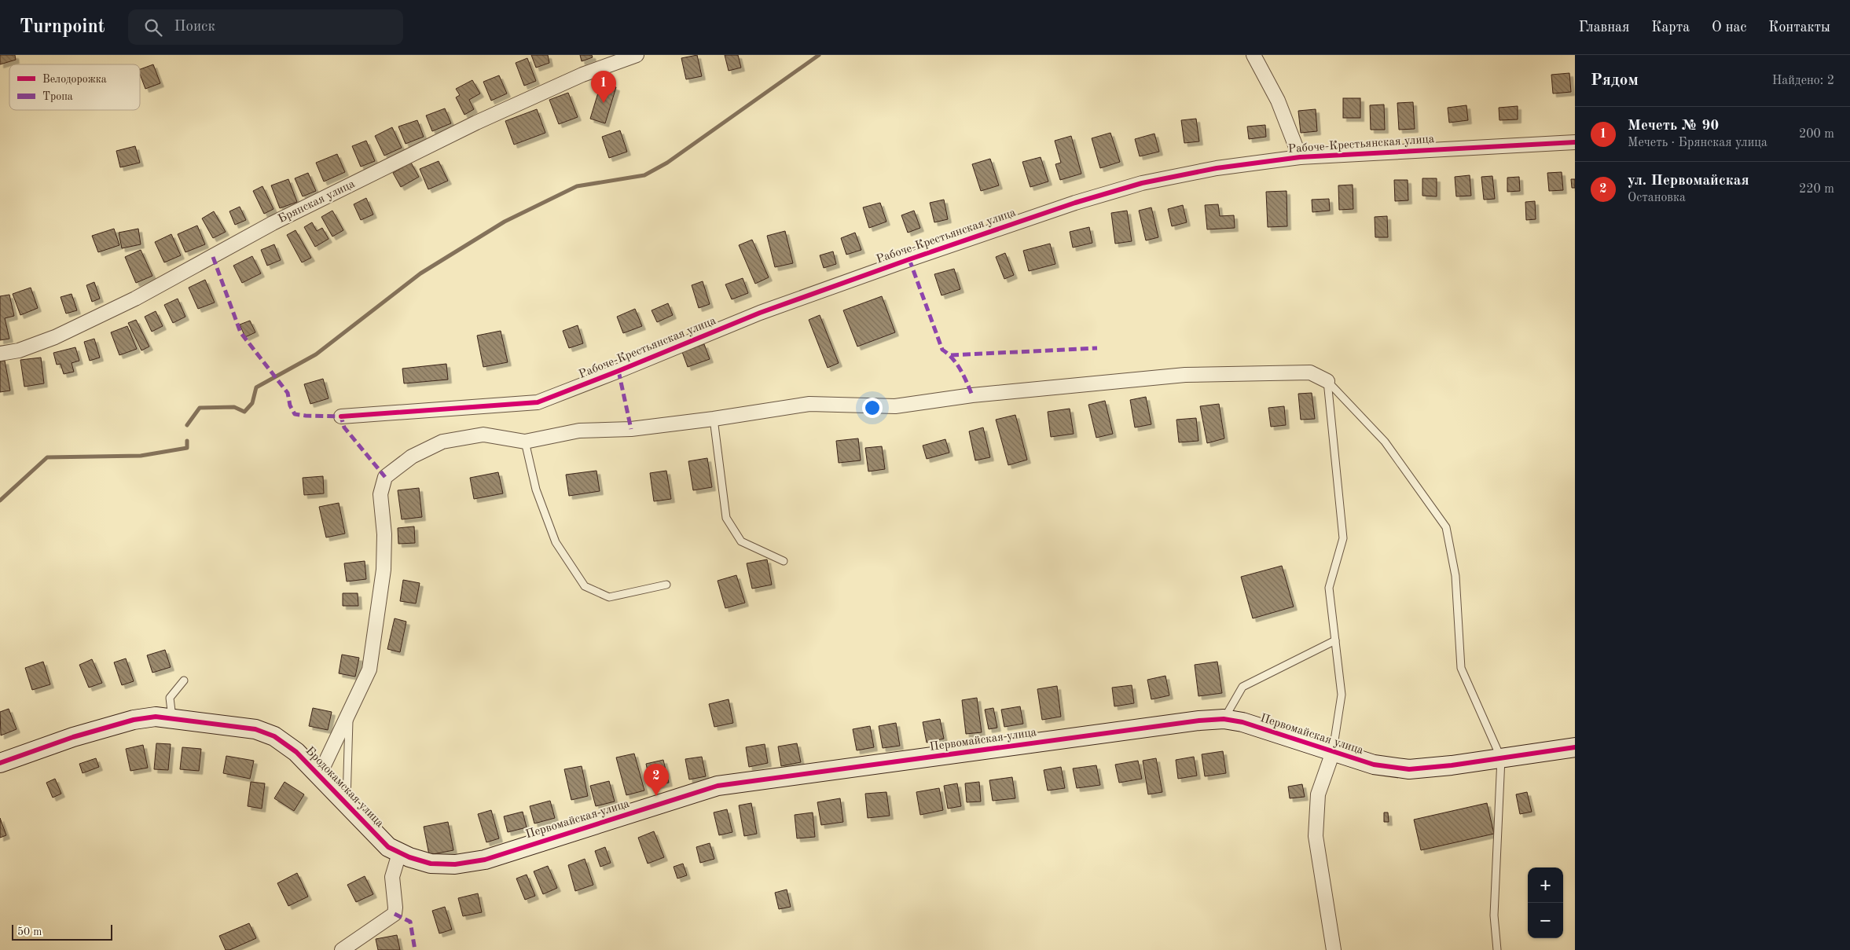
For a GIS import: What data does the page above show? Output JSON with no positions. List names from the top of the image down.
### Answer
{
  "streets": {
    "street": [
      "Рабоче-Крестьянская улица",
      "Брянская улица",
      "Первомайская улица",
      "Бродокамская улица"
    ]
  },
  "crossings": [
    ["Первомайская улица", "Бродокамская улица"]
  ],
  "legend": ["Велодорожка", "Тропа"],
  "scale_bar": "50 m",
  "page": {
    "header": "Turnpoint",
    "search": "Поиск",
    "nav": [
      "Главная",
      "Карта",
      "О нас",
      "Контакты"
    ],
    "heading": ["Рядом", "Найдено: 2"],
    "pins": ["1", "2"],
    "list": [
      {
        "mark": "1",
        "name": "Мечеть № 90",
        "note": "Мечеть · Брянская улица",
        "value": "200 m"
      },
      {
        "mark": "2",
        "name": "ул. Первомайская",
        "note": "Остановка",
        "value": "220 m"
      }
    ],
    "map_buttons": ["+", "−"],
    "scale": "50 m"
  }
}
